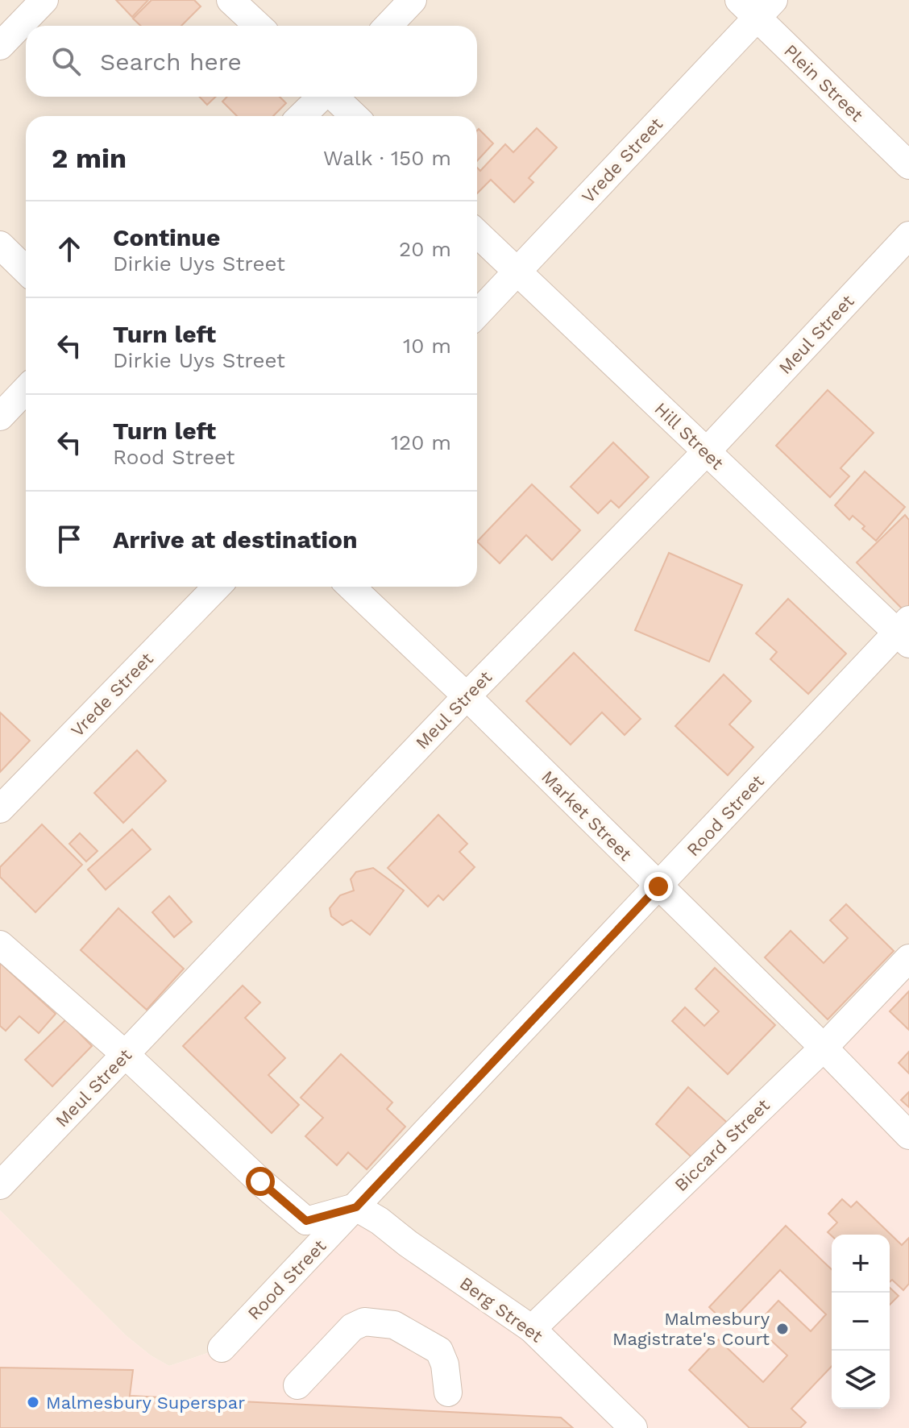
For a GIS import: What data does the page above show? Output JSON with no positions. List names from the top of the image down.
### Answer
{
  "streets": {
    "street": [
      "Plein Street",
      "Vrede Street",
      "Meul Street",
      "Hill Street",
      "Market Street",
      "Rood Street",
      "Biccard Street",
      "Berg Street"
    ]
  },
  "crossings": [
    ["Plein Street", "Vrede Street"],
    ["Vrede Street", "Hill Street"],
    ["Meul Street", "Hill Street"],
    ["Meul Street", "Market Street"],
    ["Hill Street", "Rood Street"],
    ["Market Street", "Rood Street"],
    ["Market Street", "Biccard Street"],
    ["Rood Street", "Berg Street"],
    ["Biccard Street", "Berg Street"]
  ],
  "places": ["Malmesbury Magistrate's Court", "Malmesbury Superspar"],
  "page": {
    "search": "Search here",
    "heading": ["2 min", "Walk · 150 m"],
    "list": [
      ["Continue", "Dirkie Uys Street", "20 m"],
      ["Turn left", "Dirkie Uys Street", "10 m"],
      ["Turn left", "Rood Street", "120 m"],
      "Arrive at destination"
    ],
    "map_buttons": ["+", "−"]
  }
}
